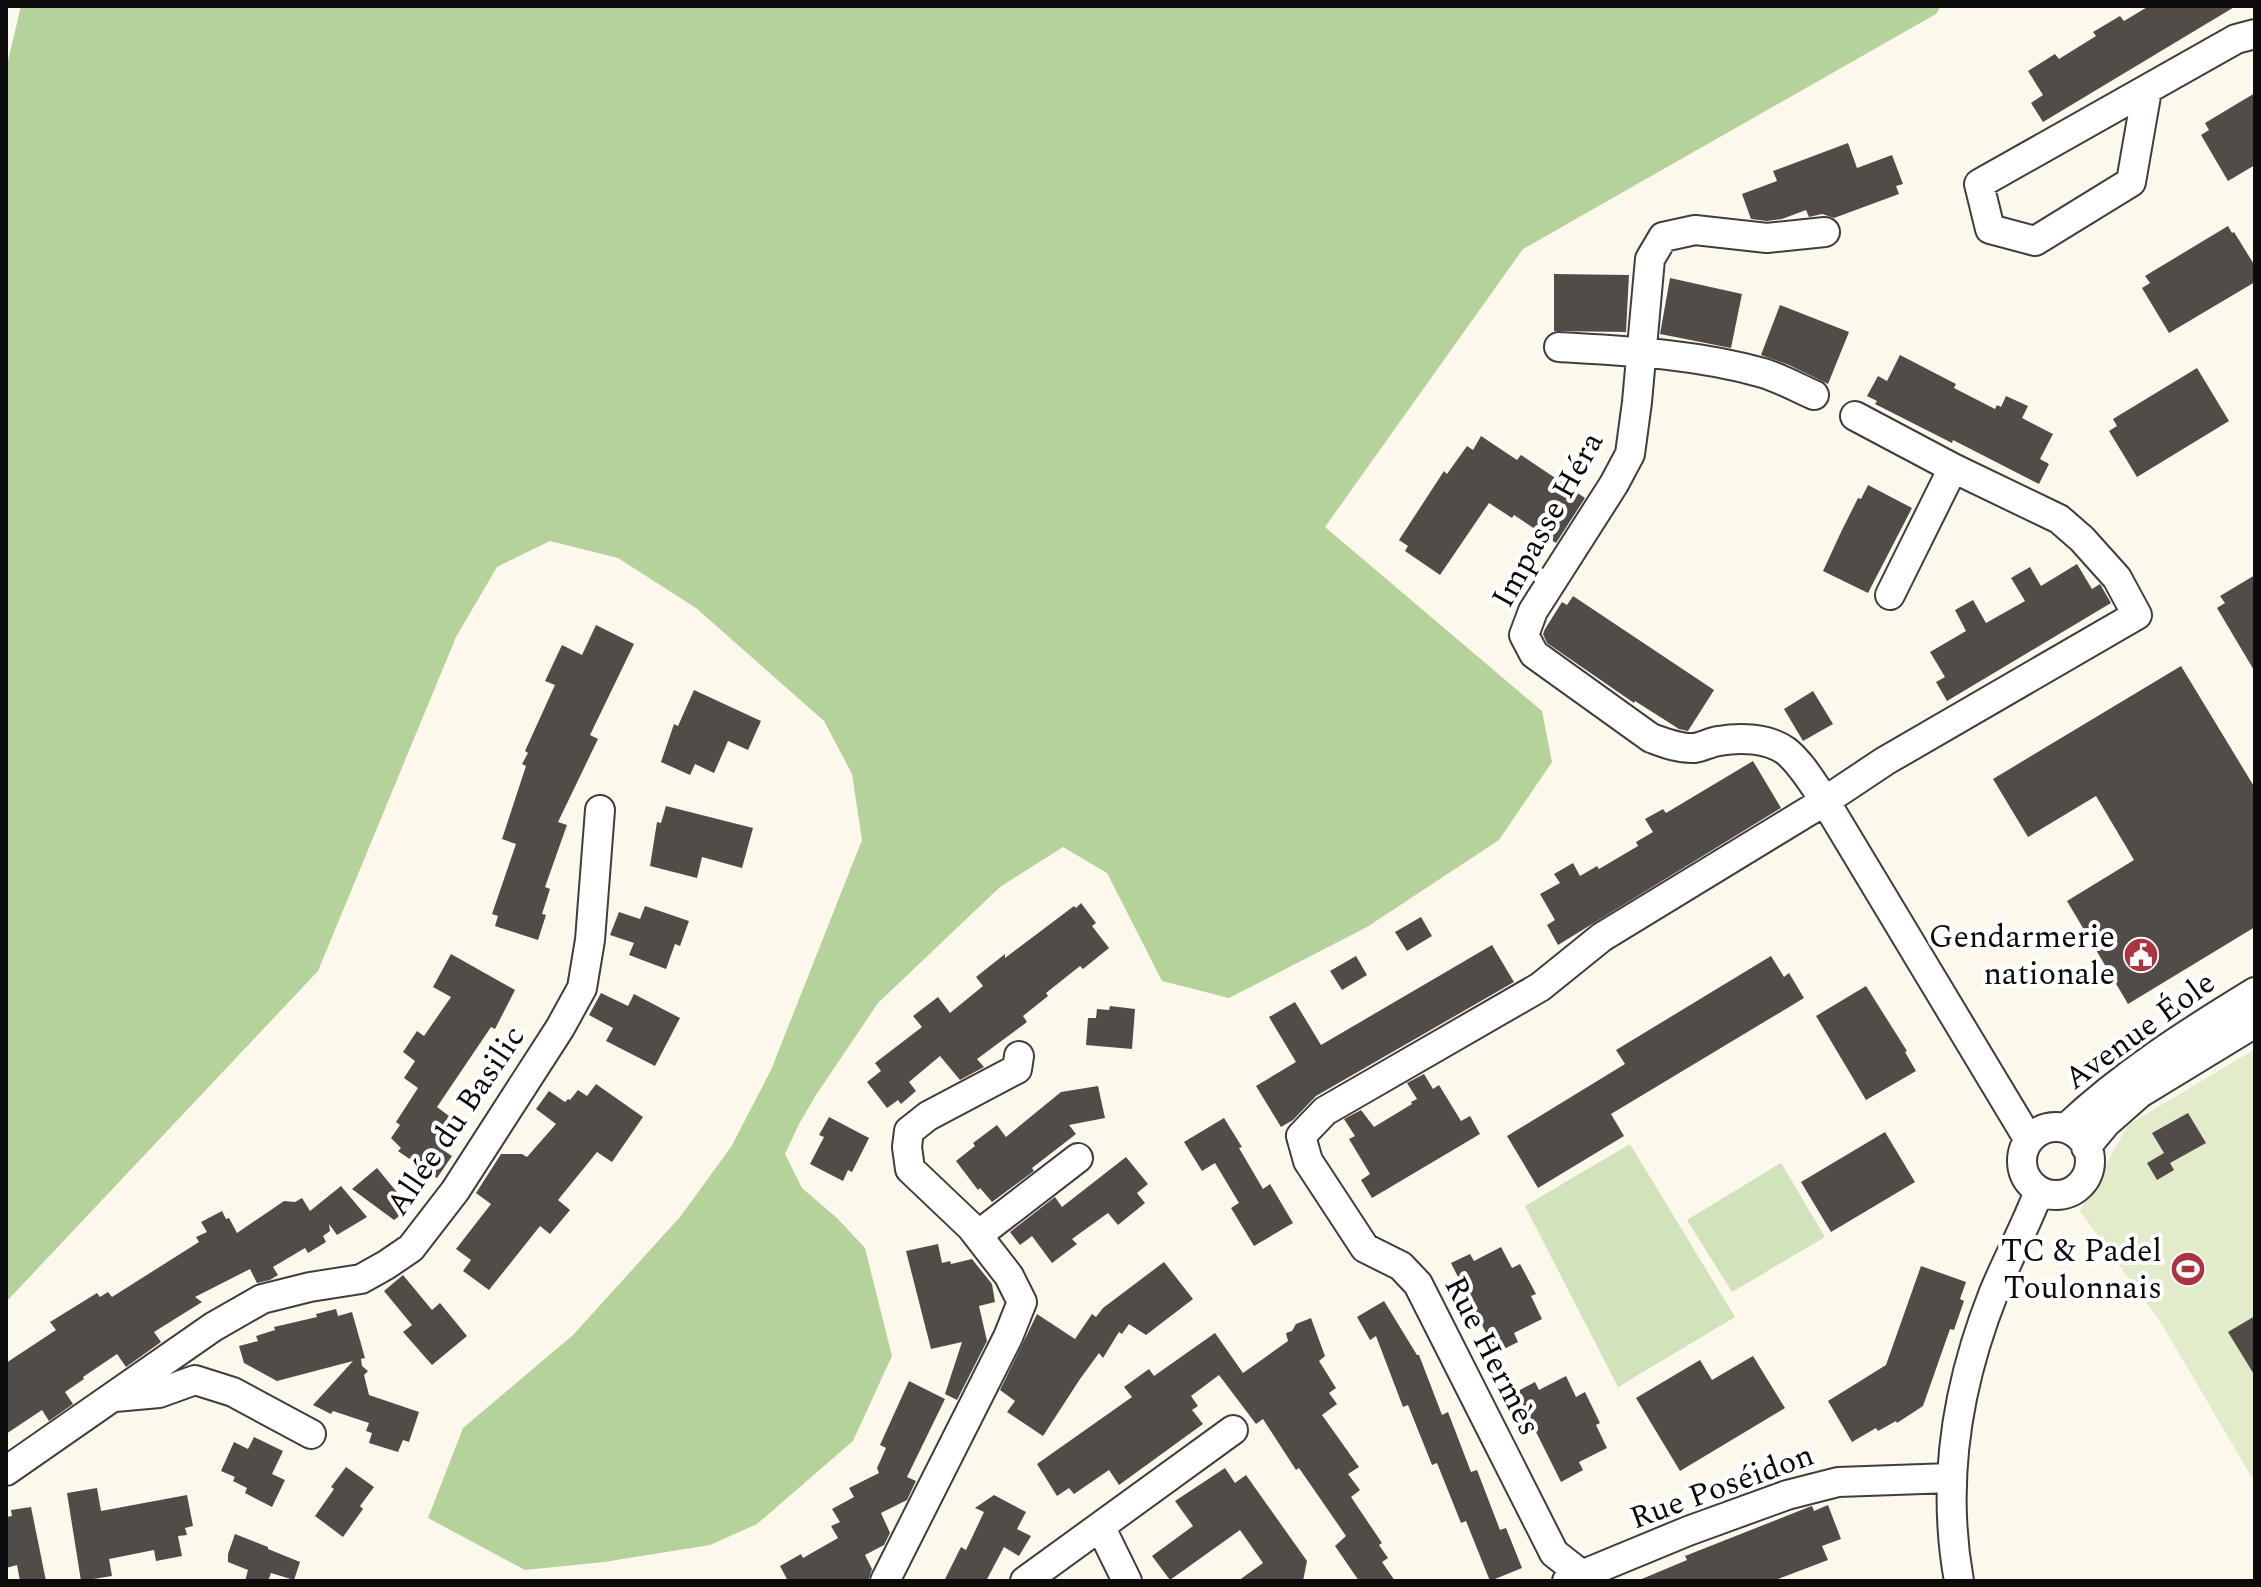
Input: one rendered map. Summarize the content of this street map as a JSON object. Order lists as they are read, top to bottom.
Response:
{
  "streets": {
    "street": [
      "Impasse Héra",
      "Avenue Éole",
      "Allée du Basilic",
      "Rue Hermès",
      "Rue Poséidon"
    ]
  },
  "crossings": [
    ["Impasse Héra", "Avenue Éole"],
    ["Impasse Héra", "Rue Hermès"],
    ["Rue Hermès", "Rue Poséidon"]
  ],
  "places": {
    "public building": ["Gendarmerie nationale"],
    "sports": ["TC & Padel Toulonnais"]
  }
}
